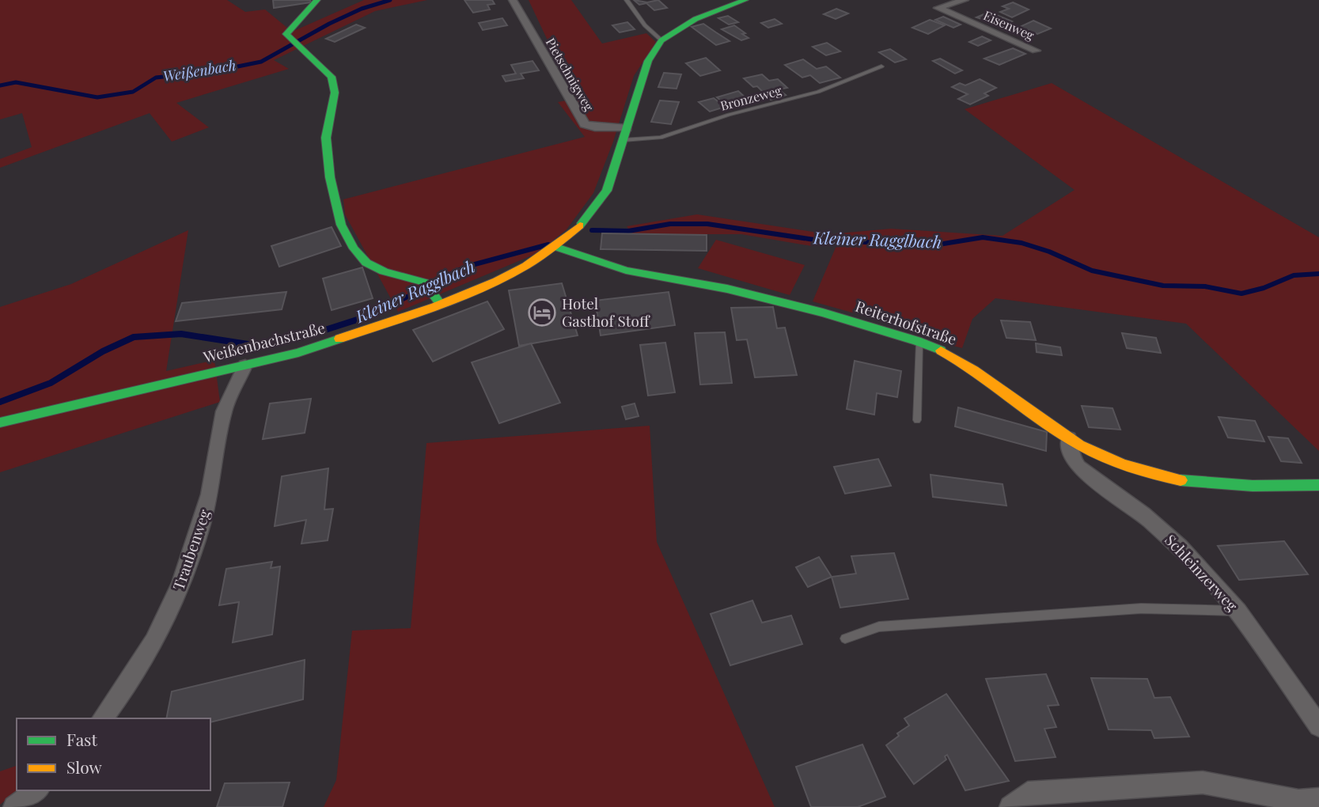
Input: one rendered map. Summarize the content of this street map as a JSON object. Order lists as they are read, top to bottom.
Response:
{
  "streets": {
    "street": [
      "Eisenweg",
      "Pietschnigweg",
      "Reiterhofstraße",
      "Weißenbachstraße",
      "Traubenweg",
      "Schleinzerweg"
    ],
    "lane": ["Bronzeweg"]
  },
  "crossings": [
    ["Pietschnigweg", "Bronzeweg"],
    ["Pietschnigweg", "Weißenbachstraße"],
    ["Bronzeweg", "Weißenbachstraße"],
    ["Reiterhofstraße", "Weißenbachstraße"],
    ["Reiterhofstraße", "Schleinzerweg"],
    ["Weißenbachstraße", "Traubenweg"]
  ],
  "water": ["Weißenbach", "Kleiner Ragglbach"],
  "places": {
    "hotel": ["Hotel Gasthof Stoff"]
  },
  "legend": ["Fast", "Slow"]
}
